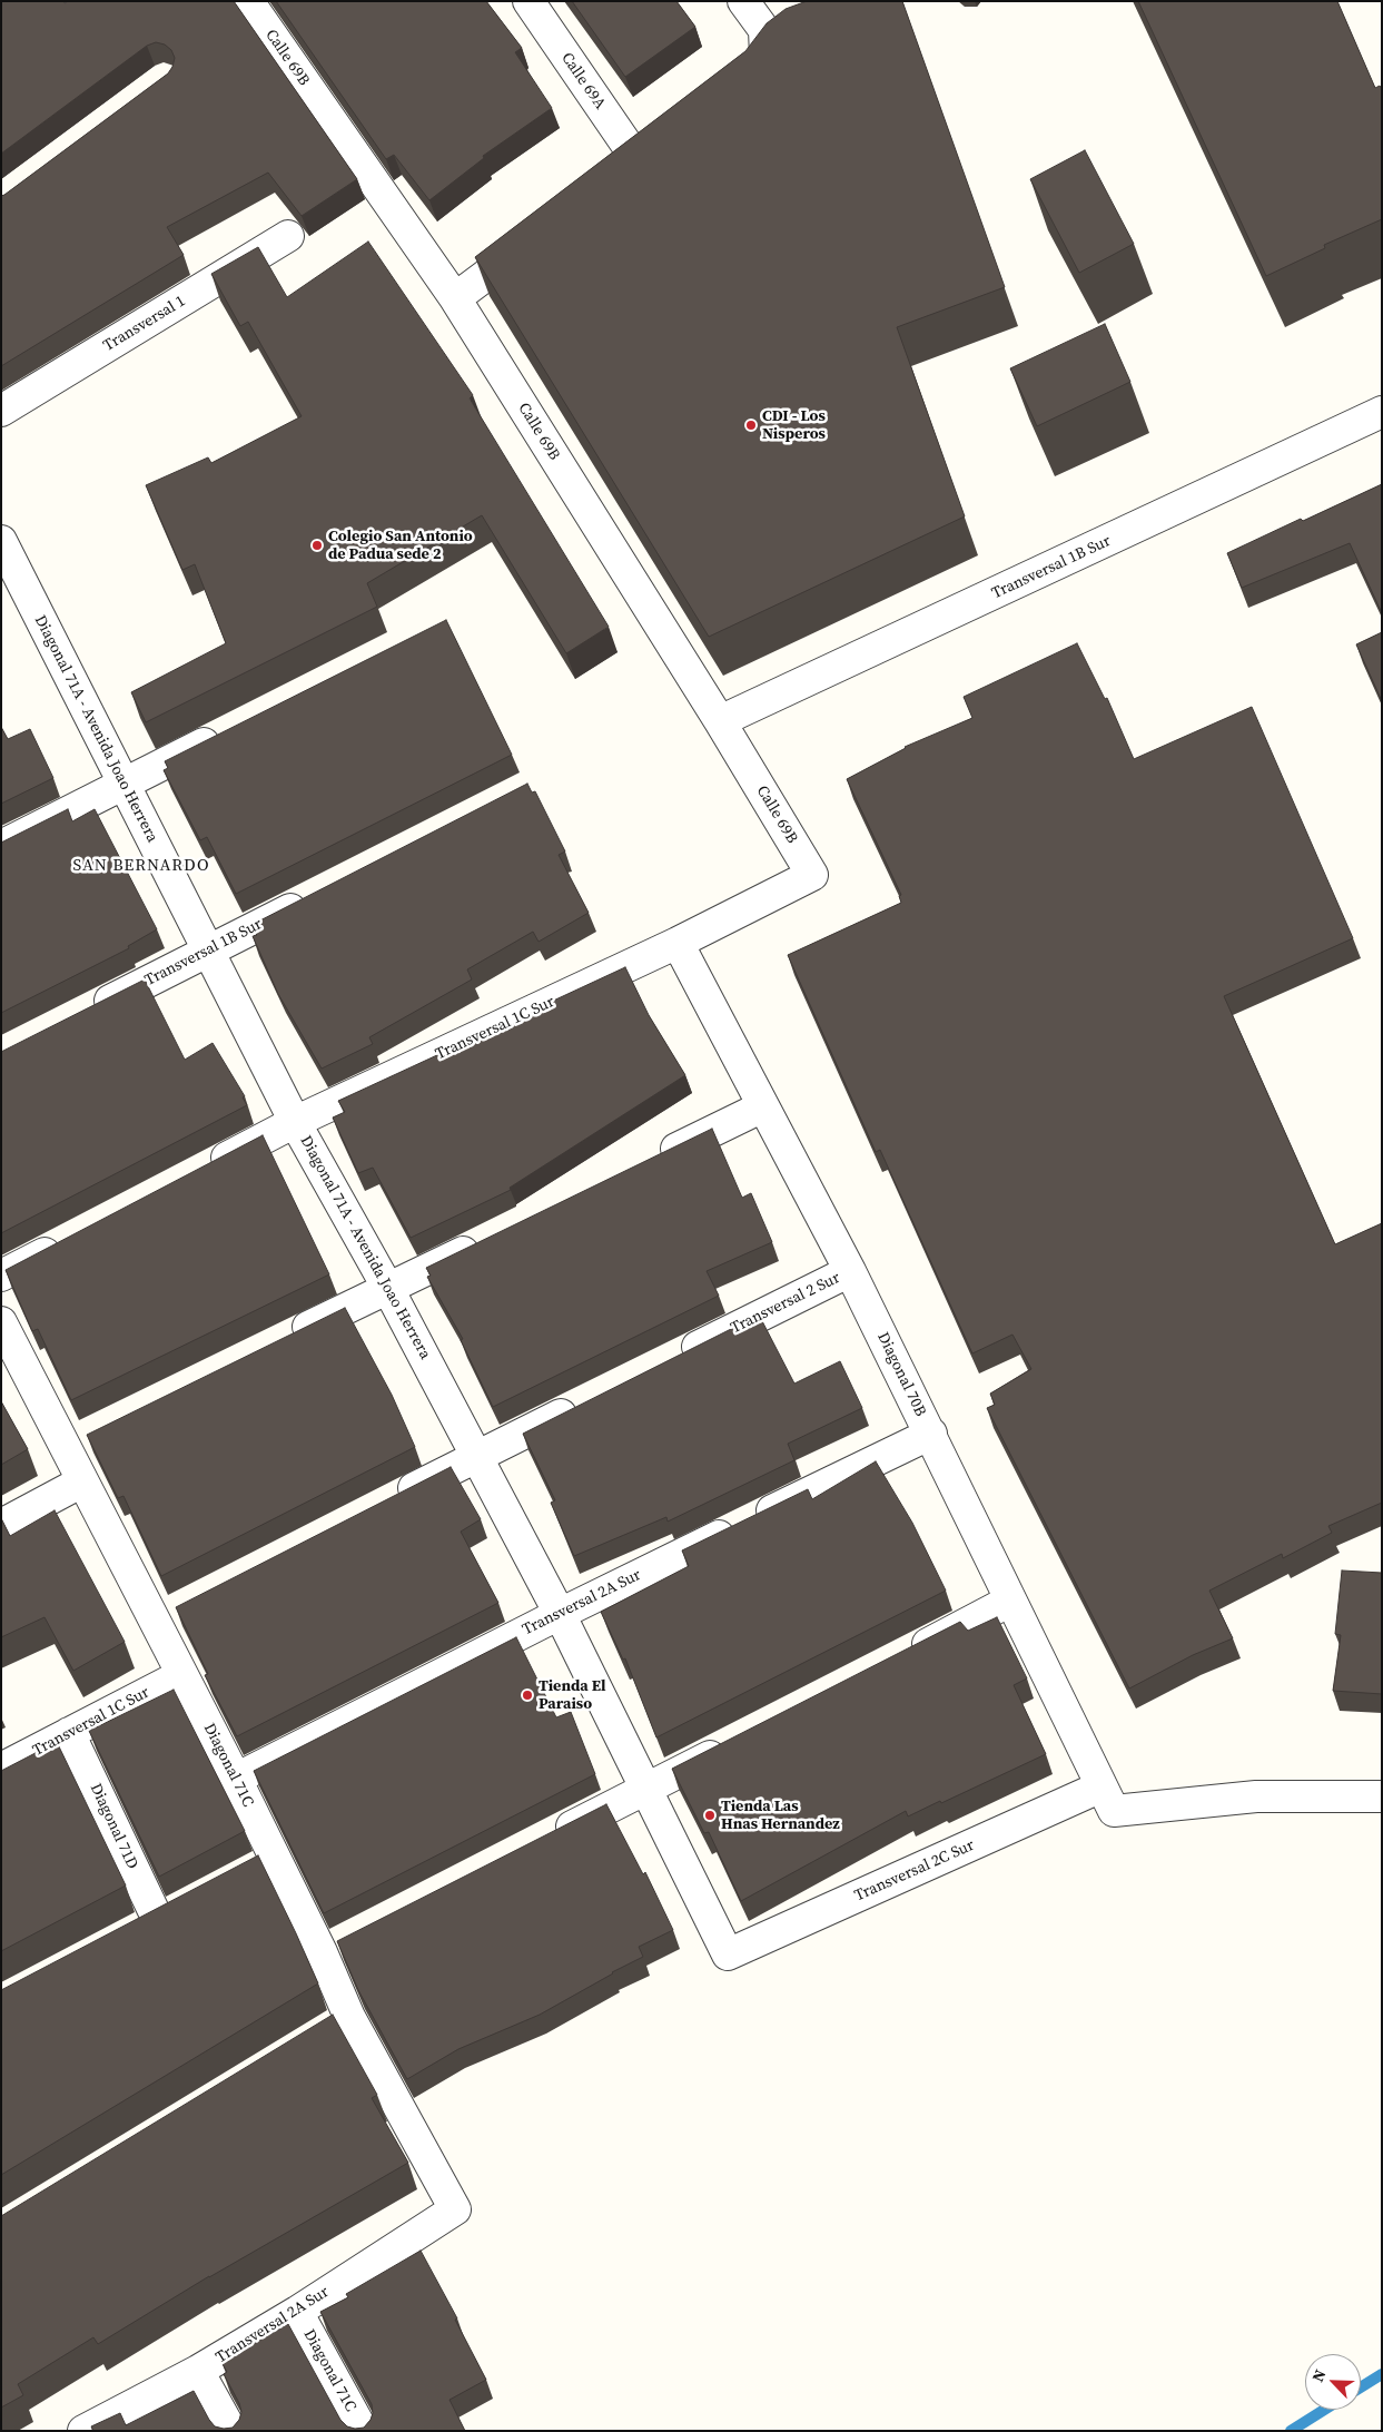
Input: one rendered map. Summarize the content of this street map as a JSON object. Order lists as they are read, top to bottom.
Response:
{
  "streets": {
    "street": [
      "Calle 69B",
      "Calle 69A",
      "Transversal 1",
      "Transversal 1B Sur",
      "Diagonal 71A - Avenida Joao Herrera",
      "Transversal 1C Sur",
      "Transversal 2 Sur",
      "Diagonal 70B",
      "Transversal 2A Sur",
      "Diagonal 71C",
      "Diagonal 71D",
      "Transversal 2C Sur"
    ]
  },
  "crossings": [
    ["Calle 69B", "Transversal 1B Sur"],
    ["Calle 69B", "Transversal 1C Sur"],
    ["Transversal 1B Sur", "Diagonal 71A - Avenida Joao Herrera"],
    ["Diagonal 71A - Avenida Joao Herrera", "Transversal 1C Sur"],
    ["Diagonal 71A - Avenida Joao Herrera", "Transversal 2A Sur"],
    ["Diagonal 71A - Avenida Joao Herrera", "Transversal 2C Sur"],
    ["Transversal 1C Sur", "Diagonal 70B"],
    ["Transversal 1C Sur", "Diagonal 71C"],
    ["Transversal 1C Sur", "Diagonal 71D"],
    ["Transversal 2 Sur", "Diagonal 70B"],
    ["Diagonal 70B", "Transversal 2A Sur"],
    ["Diagonal 70B", "Transversal 2C Sur"],
    ["Transversal 2A Sur", "Diagonal 71C"]
  ],
  "districts": ["SAN BERNARDO"],
  "places": [
    "CDI - Los Nisperos",
    "Colegio San Antonio de Padua sede 2",
    "Tienda El Paraiso",
    "Tienda Las Hnas Hernandez"
  ],
  "north": "top left"
}
